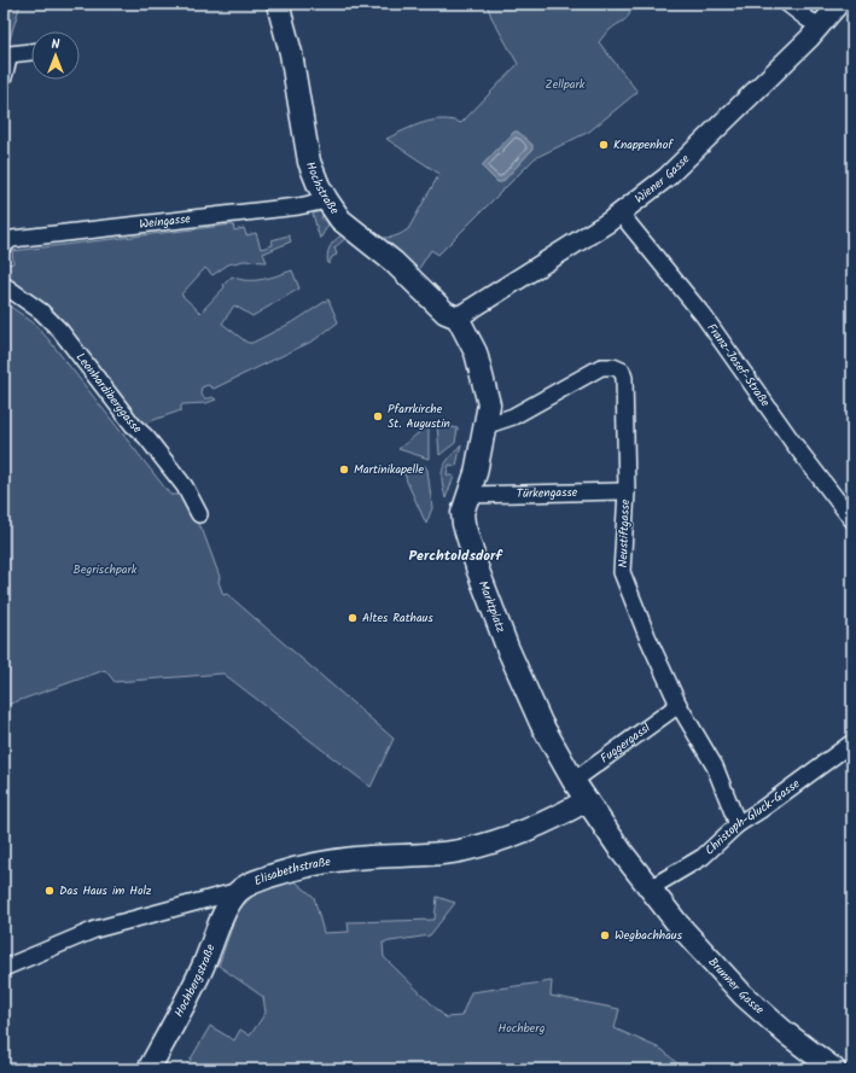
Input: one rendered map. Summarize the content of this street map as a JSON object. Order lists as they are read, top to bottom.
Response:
{
  "streets": {
    "main road": [
      "Hochstraße",
      "Marktplatz",
      "Elisabethstraße",
      "Hochbergstraße",
      "Brunner Gasse"
    ],
    "street": [
      "Wiener Gasse",
      "Weingasse",
      "Franz-Josef-Straße",
      "Leonhardiberggasse",
      "Türkengasse",
      "Neustiftgasse",
      "Fuggergassl",
      "Christoph-Gluck-Gasse"
    ]
  },
  "crossings": [
    ["Wiener Gasse", "Hochstraße"],
    ["Wiener Gasse", "Franz-Josef-Straße"],
    ["Wiener Gasse", "Marktplatz"],
    ["Hochstraße", "Weingasse"],
    ["Hochstraße", "Marktplatz"],
    ["Türkengasse", "Neustiftgasse"],
    ["Türkengasse", "Marktplatz"],
    ["Neustiftgasse", "Marktplatz"],
    ["Neustiftgasse", "Fuggergassl"],
    ["Neustiftgasse", "Christoph-Gluck-Gasse"],
    ["Marktplatz", "Fuggergassl"],
    ["Marktplatz", "Elisabethstraße"],
    ["Marktplatz", "Brunner Gasse"],
    ["Christoph-Gluck-Gasse", "Brunner Gasse"],
    ["Elisabethstraße", "Hochbergstraße"],
    ["Elisabethstraße", "Brunner Gasse"]
  ],
  "districts": ["Perchtoldsdorf"],
  "parks": ["Zellpark", "Begrischpark", "Hochberg"],
  "places": [
    "Knappenhof",
    "Pfarrkirche St. Augustin",
    "Martinikapelle",
    "Altes Rathaus",
    "Das Haus im Holz",
    "Wegbachhaus"
  ],
  "north": "top"
}
